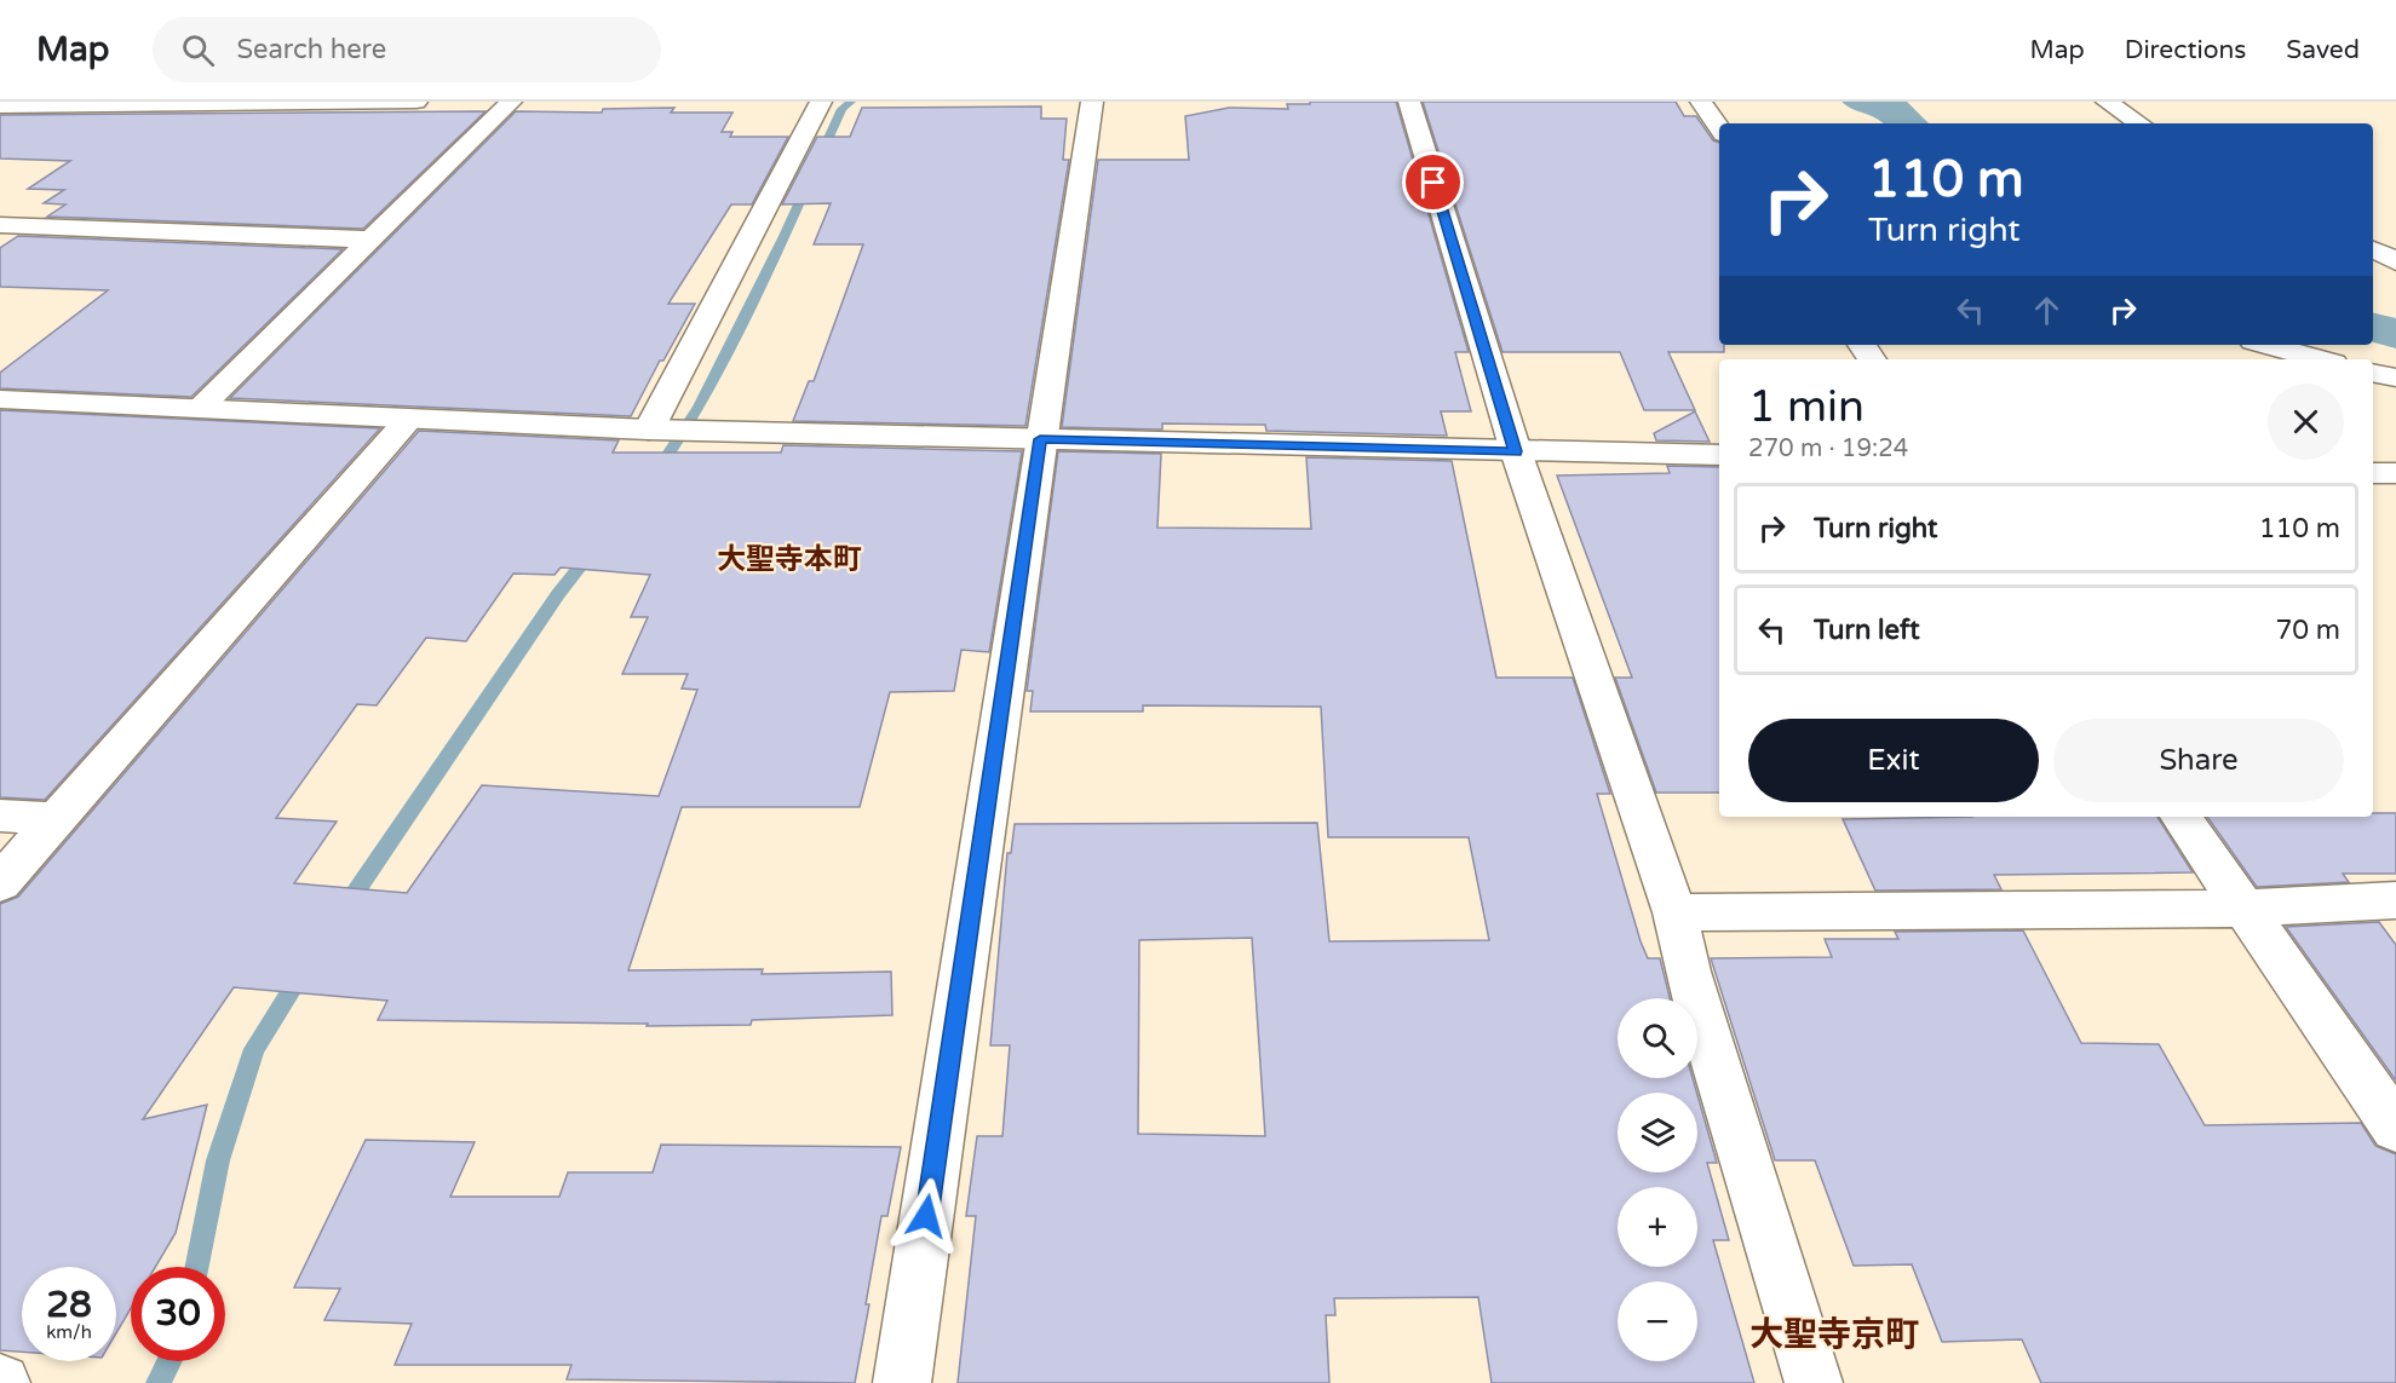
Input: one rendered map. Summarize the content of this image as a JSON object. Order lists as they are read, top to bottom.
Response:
{
  "districts": ["大聖寺本町", "大聖寺京町"],
  "page": {
    "header": "Map",
    "search": "Search here",
    "nav": ["Map", "Directions", "Saved"],
    "turn": ["110 m", "Turn right"],
    "heading": ["1 min", "270 m · 19:24"],
    "list": [
      {
        "name": "Turn right",
        "value": "110 m"
      },
      {
        "name": "Turn left",
        "value": "70 m"
      }
    ],
    "buttons": ["Exit", "Share"],
    "map_buttons": ["+", "−"],
    "speed": "28 km/h",
    "limit": "30"
  }
}
